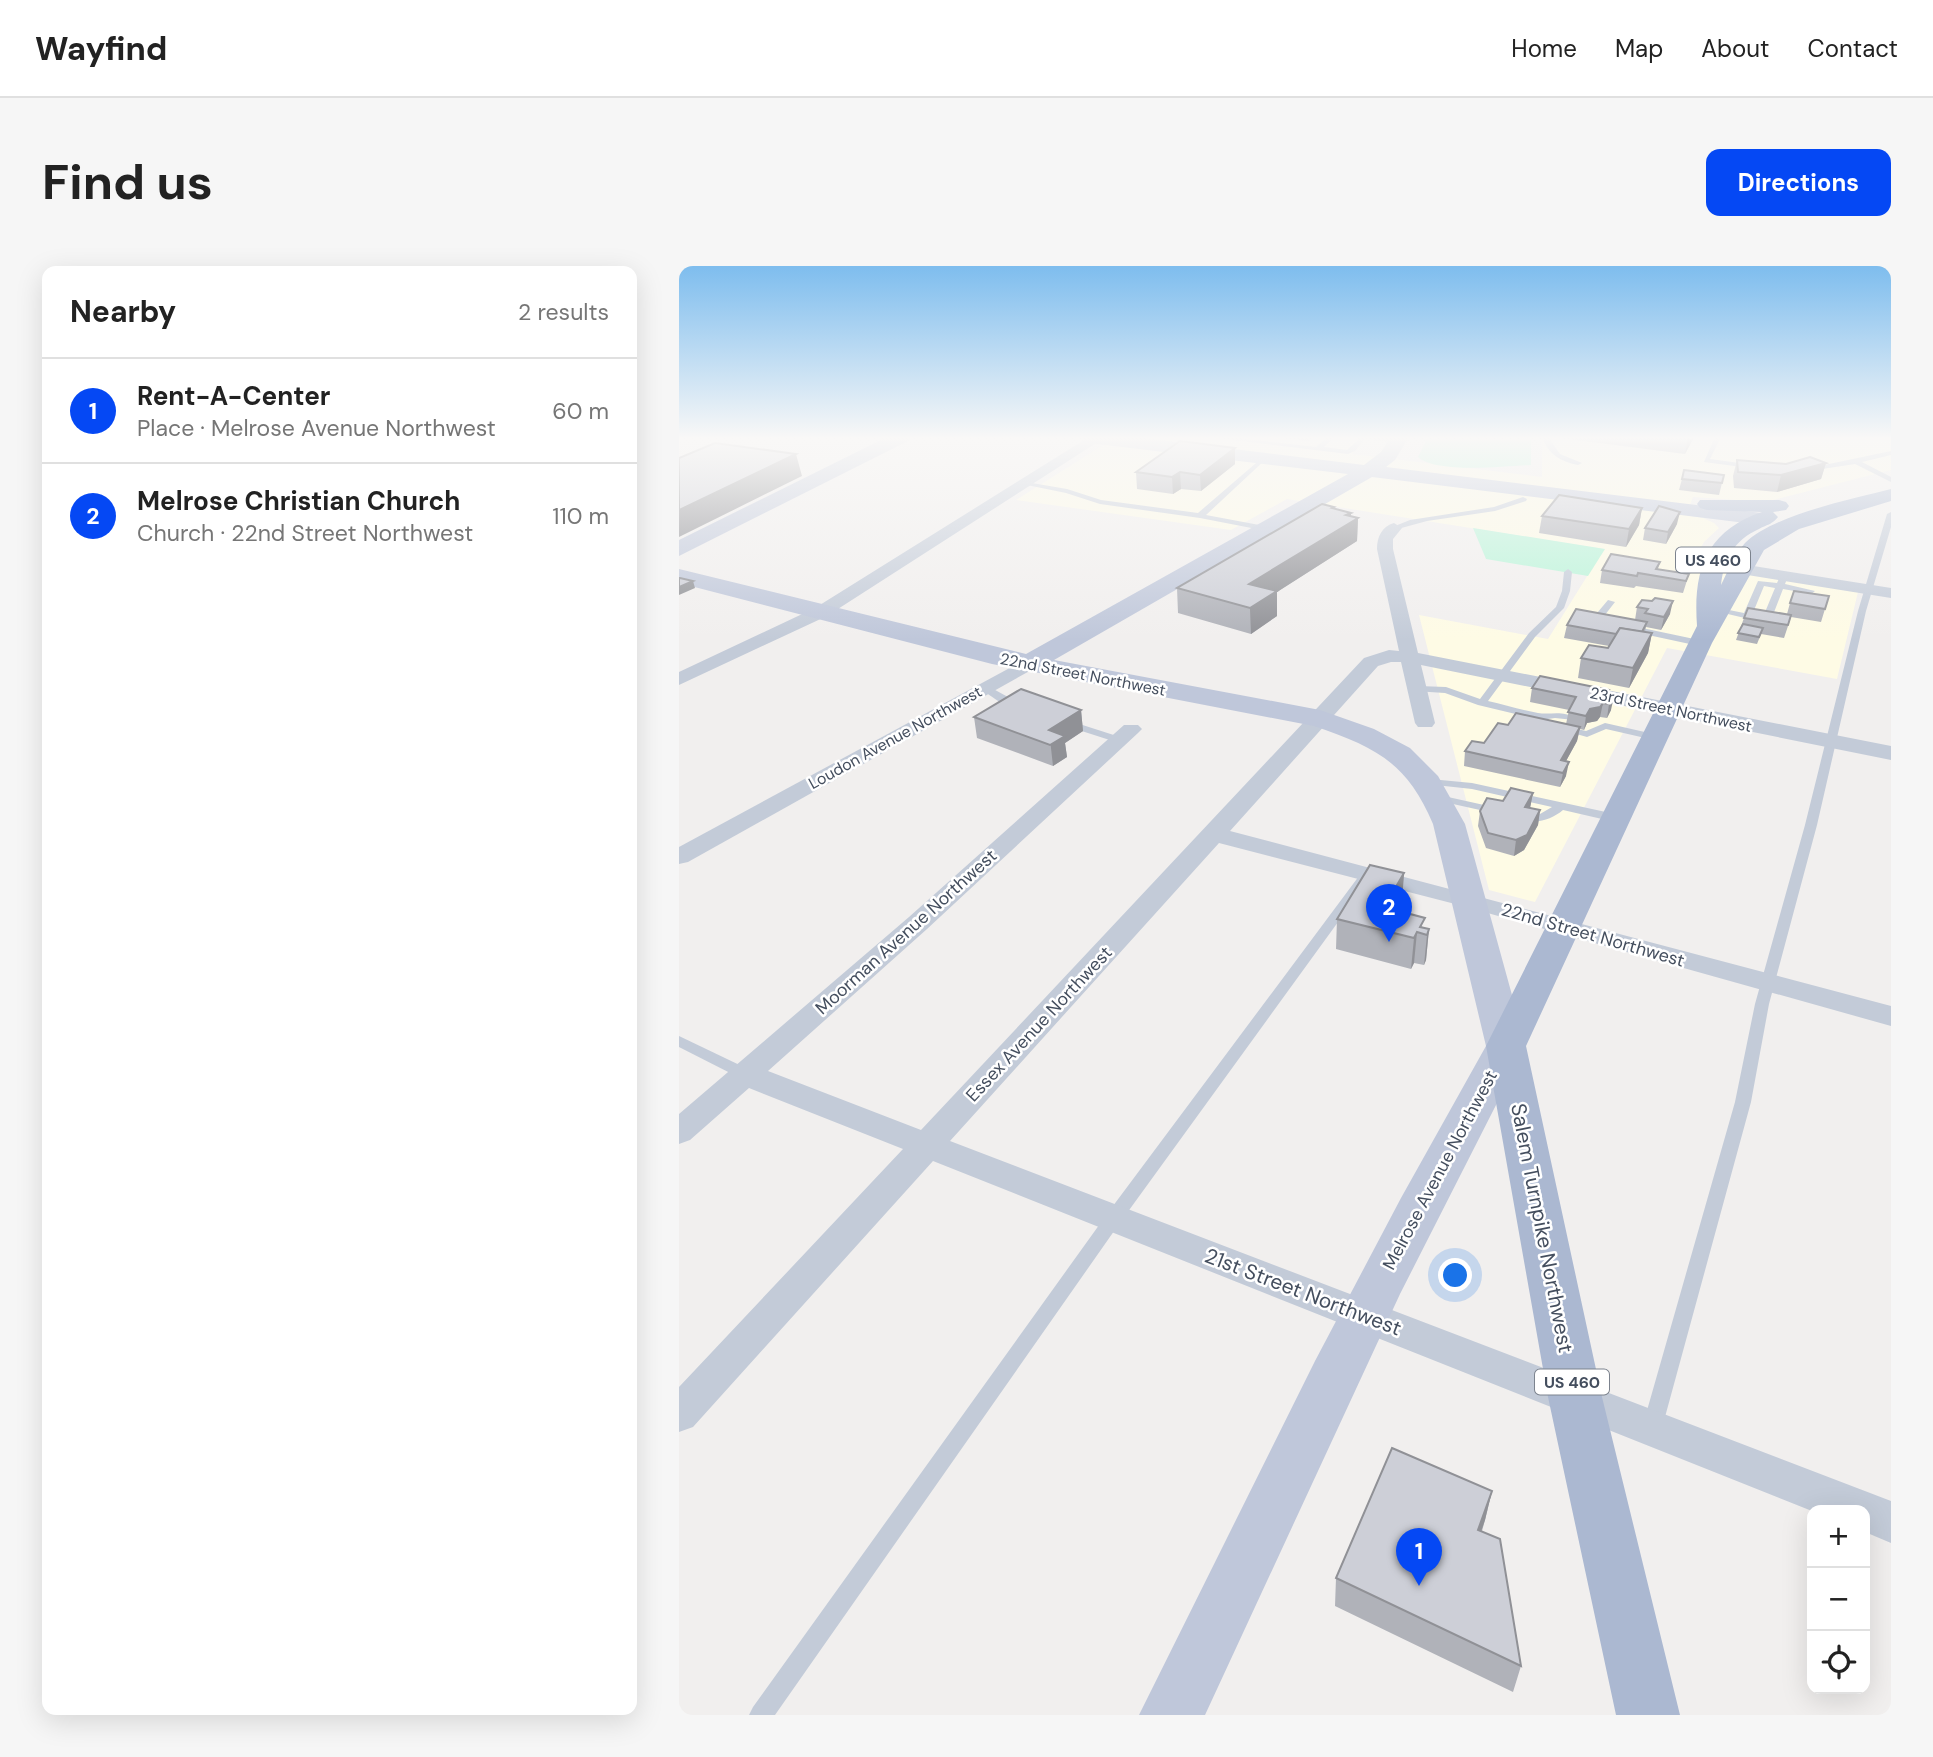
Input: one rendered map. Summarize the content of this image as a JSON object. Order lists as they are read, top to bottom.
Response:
{
  "streets": {
    "main road": ["US 460", "Melrose Avenue Northwest", "Salem Turnpike Northwest"],
    "street": [
      "22nd Street Northwest",
      "23rd Street Northwest",
      "Loudon Avenue Northwest",
      "Moorman Avenue Northwest",
      "Essex Avenue Northwest",
      "21st Street Northwest"
    ]
  },
  "crossings": [
    ["22nd Street Northwest", "Loudon Avenue Northwest"],
    ["22nd Street Northwest", "Essex Avenue Northwest"],
    ["22nd Street Northwest", "Melrose Avenue Northwest"],
    ["22nd Street Northwest", "Salem Turnpike Northwest"],
    ["23rd Street Northwest", "Essex Avenue Northwest"],
    ["23rd Street Northwest", "Melrose Avenue Northwest"],
    ["Moorman Avenue Northwest", "21st Street Northwest"],
    ["Essex Avenue Northwest", "21st Street Northwest"],
    ["Melrose Avenue Northwest", "Salem Turnpike Northwest"],
    ["Melrose Avenue Northwest", "21st Street Northwest"],
    ["Salem Turnpike Northwest", "21st Street Northwest"]
  ],
  "page": {
    "header": "Wayfind",
    "nav": [
      "Home",
      "Map",
      "About",
      "Contact"
    ],
    "buttons": "Directions",
    "title": "Find us",
    "heading": ["Nearby", "2 results"],
    "list": [
      {
        "mark": "1",
        "name": "Rent-A-Center",
        "note": "Place · Melrose Avenue Northwest",
        "value": "60 m"
      },
      {
        "mark": "2",
        "name": "Melrose Christian Church",
        "note": "Church · 22nd Street Northwest",
        "value": "110 m"
      }
    ],
    "pins": ["2", "1"],
    "map_buttons": ["+", "−"]
  }
}
